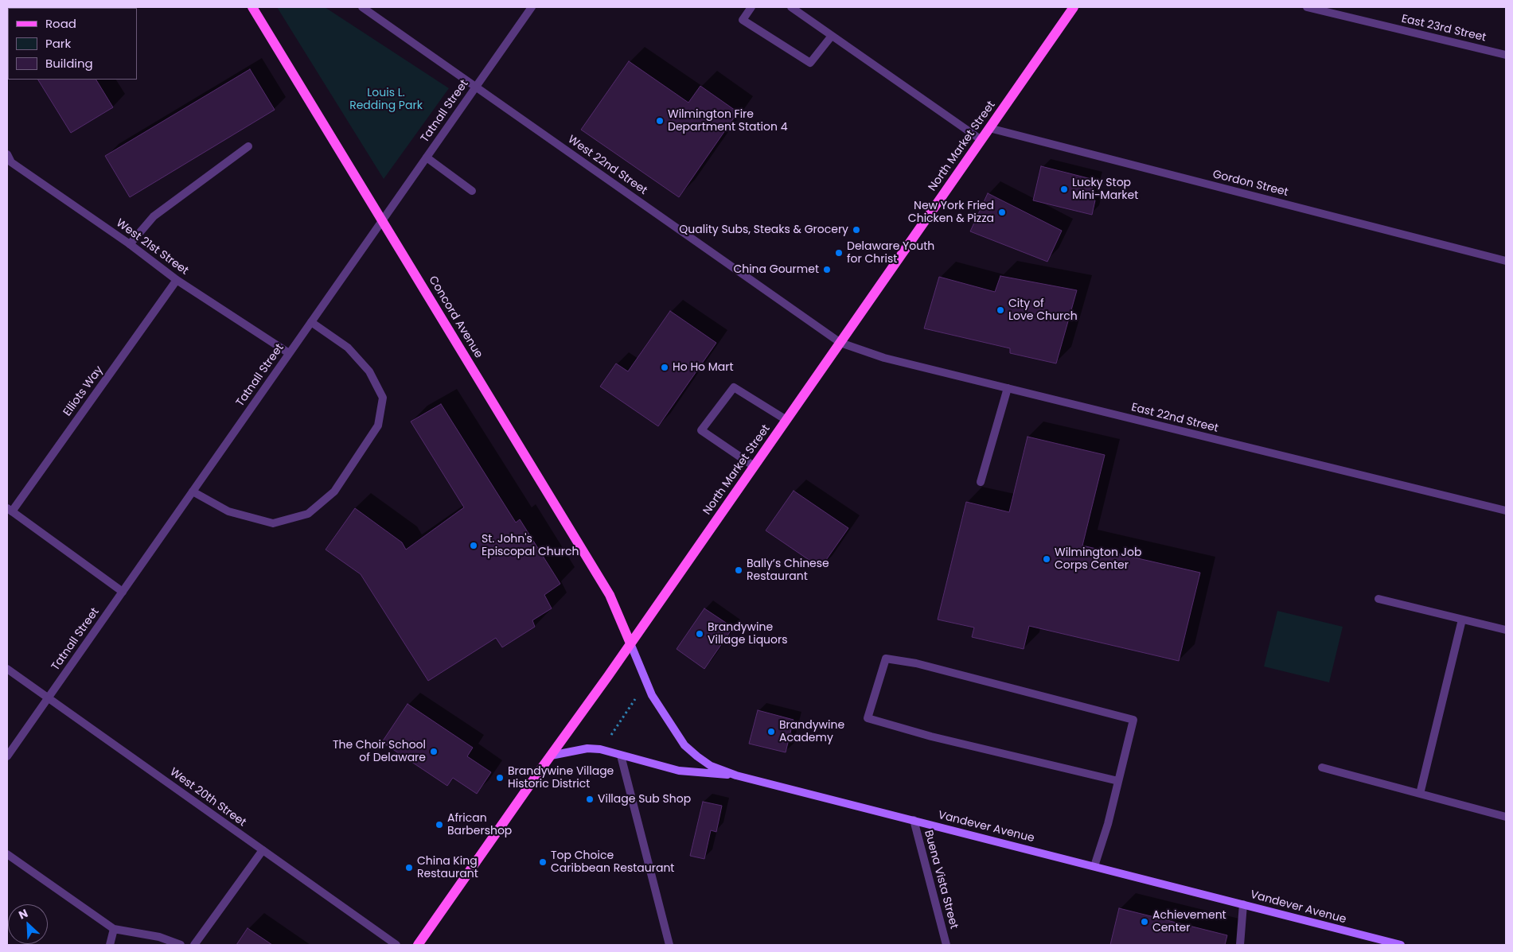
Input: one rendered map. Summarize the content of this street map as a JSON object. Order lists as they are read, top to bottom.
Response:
{
  "streets": {
    "main road": ["North Market Street", "Concord Avenue"],
    "street": [
      "East 23rd Street",
      "Tatnall Street",
      "West 22nd Street",
      "Gordon Street",
      "West 21st Street",
      "Elliots Way",
      "East 22nd Street",
      "West 20th Street",
      "Vandever Avenue",
      "Buena Vista Street"
    ]
  },
  "crossings": [
    ["Tatnall Street", "West 22nd Street"],
    ["Tatnall Street", "West 21st Street"],
    ["Tatnall Street", "Concord Avenue"],
    ["Tatnall Street", "West 20th Street"],
    ["North Market Street", "West 22nd Street"],
    ["North Market Street", "Gordon Street"],
    ["North Market Street", "Concord Avenue"],
    ["North Market Street", "East 22nd Street"],
    ["North Market Street", "Vandever Avenue"],
    ["West 22nd Street", "East 22nd Street"],
    ["West 21st Street", "Elliots Way"],
    ["Concord Avenue", "Vandever Avenue"],
    ["Vandever Avenue", "Buena Vista Street"]
  ],
  "parks": ["Louis L. Redding Park"],
  "places": [
    "Wilmington Fire Department Station 4",
    "Lucky Stop Mini-Market",
    "New York Fried Chicken & Pizza",
    "Quality Subs, Steaks & Grocery",
    "Delaware Youth for Christ",
    "China Gourmet",
    "City of Love Church",
    "Ho Ho Mart",
    "St. John's Episcopal Church",
    "Wilmington Job Corps Center",
    "Bally’s Chinese Restaurant",
    "Brandywine Village Liquors",
    "Brandywine Academy",
    "The Choir School of Delaware",
    "Brandywine Village Historic District",
    "Village Sub Shop",
    "African Barbershop",
    "Top Choice Caribbean Restaurant",
    "China King Restaurant",
    "Achievement Center"
  ],
  "legend": ["Road", "Park", "Building"],
  "north": "top left"
}
